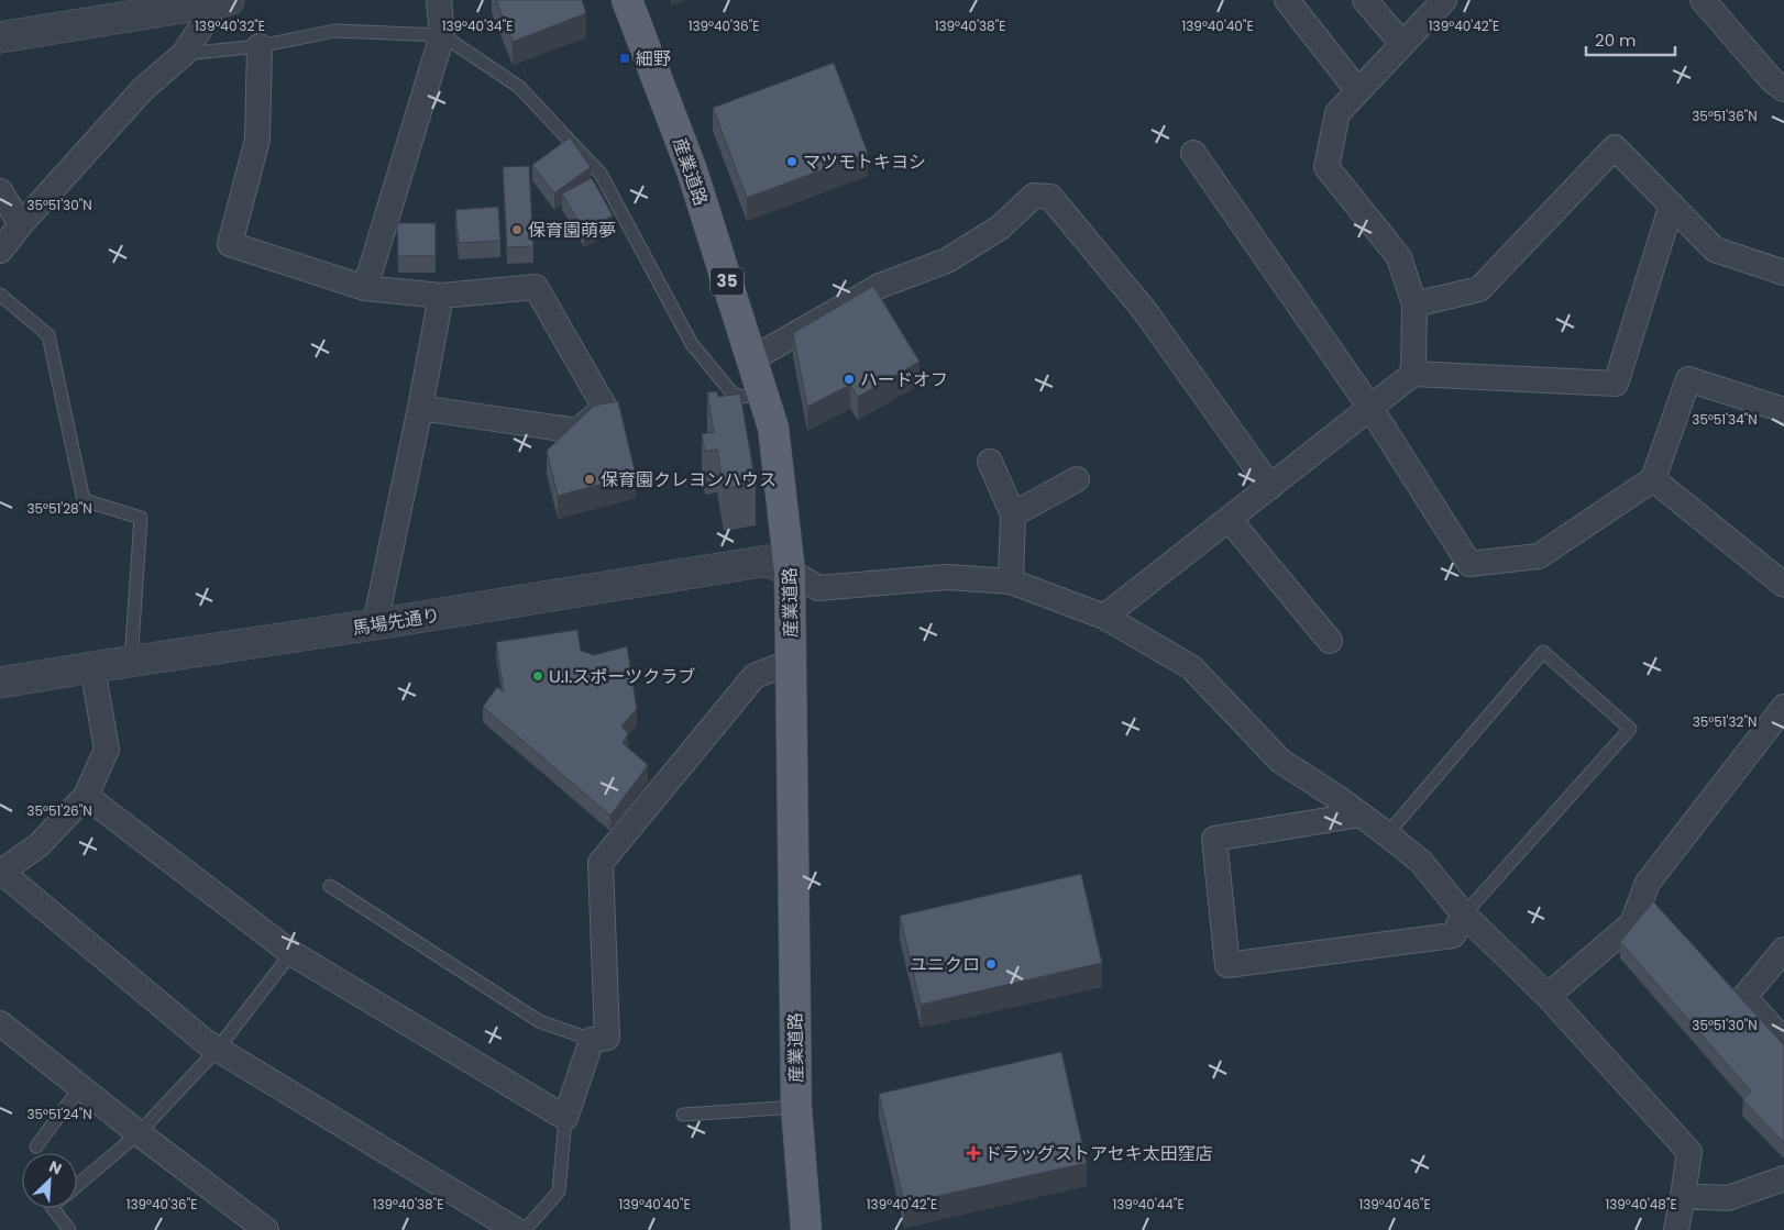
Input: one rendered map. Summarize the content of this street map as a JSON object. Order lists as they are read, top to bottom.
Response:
{
  "streets": {
    "main road": ["産業道路", "35"],
    "street": ["馬場先通り"]
  },
  "crossings": [
    ["産業道路", "馬場先通り"]
  ],
  "places": {
    "transit": ["細野"],
    "other": [
      "マツモトキヨシ",
      "保育園萌夢",
      "ハードオフ",
      "保育園クレヨンハウス",
      "U.I.スポーツクラブ",
      "ユニクロ"
    ],
    "health": ["ドラッグストアセキ太田窪店"]
  },
  "scale_bar": "20 m",
  "north": "top right",
  "coordinates": [
    "139°40'32\"E",
    "139°40'34\"E",
    "139°40'36\"E",
    "139°40'38\"E",
    "139°40'40\"E",
    "139°40'42\"E",
    "35°51'36\"N",
    "35°51'30\"N",
    "35°51'34\"N",
    "35°51'28\"N",
    "35°51'32\"N",
    "35°51'26\"N",
    "35°51'24\"N",
    "139°40'44\"E",
    "139°40'46\"E",
    "139°40'48\"E"
  ]
}
